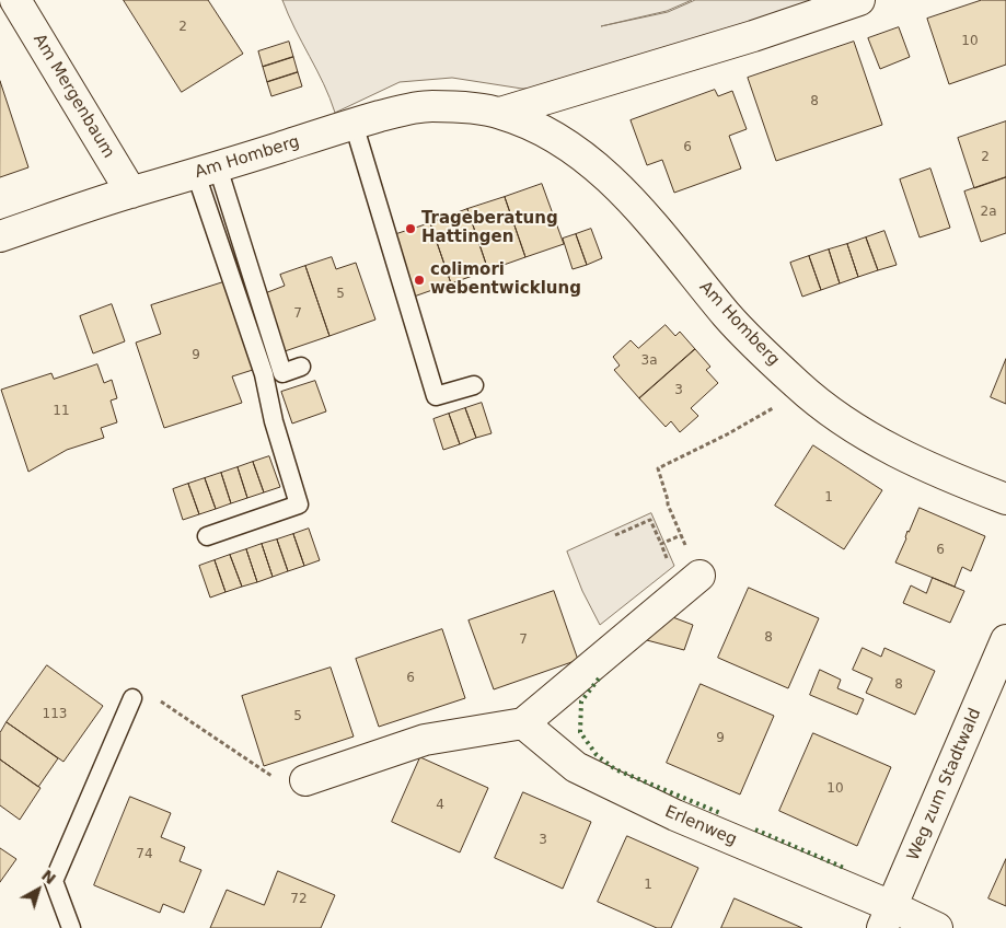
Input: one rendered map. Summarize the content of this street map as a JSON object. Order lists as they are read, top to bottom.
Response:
{
  "streets": {
    "street": [
      "Am Mergenbaum",
      "Am Homberg",
      "Weg zum Stadtwald",
      "Erlenweg"
    ]
  },
  "crossings": [
    ["Am Mergenbaum", "Am Homberg"],
    ["Weg zum Stadtwald", "Erlenweg"]
  ],
  "places": ["Trageberatung Hattingen", "colimori webentwicklung"],
  "house_numbers": [
    "2",
    "10",
    "8",
    "6",
    "2",
    "2a",
    "5",
    "7",
    "9",
    "3a",
    "3",
    "11",
    "1",
    "6",
    "8",
    "7",
    "6",
    "8",
    "113",
    "5",
    "9",
    "10",
    "4",
    "3",
    "74",
    "1",
    "72"
  ],
  "north": "top right"
}
